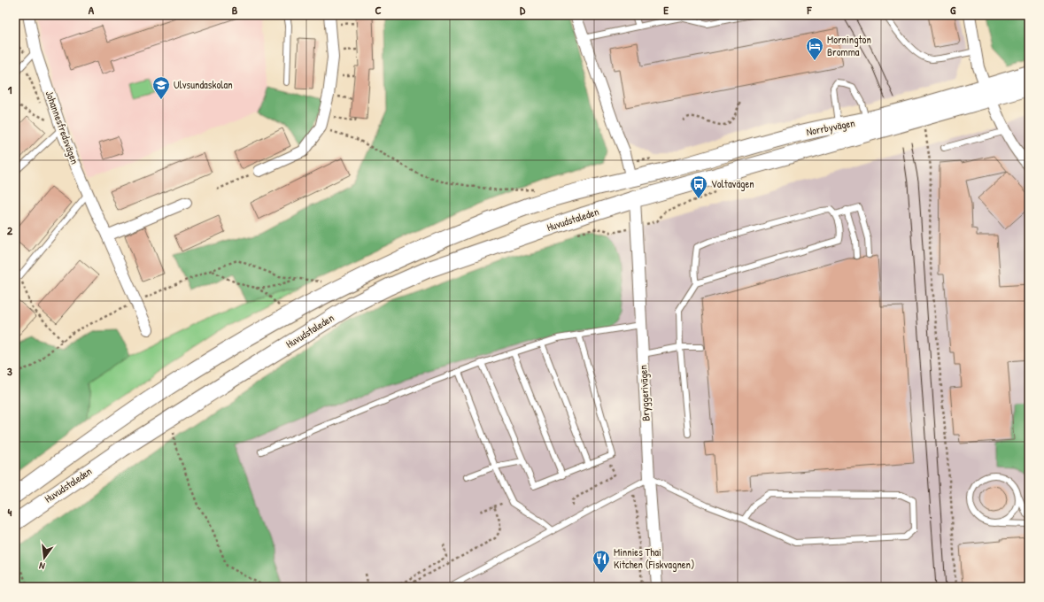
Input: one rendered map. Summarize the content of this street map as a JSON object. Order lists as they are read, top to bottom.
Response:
{
  "streets": {
    "main road": ["Norrbyvägen", "Huvudstaleden"],
    "street": ["Johannesfredsvägen", "Bryggerivägen"]
  },
  "crossings": [
    ["Norrbyvägen", "Huvudstaleden"],
    ["Norrbyvägen", "Bryggerivägen"],
    ["Huvudstaleden", "Bryggerivägen"]
  ],
  "places": {
    "hotel": ["Mornington Bromma"],
    "school or university": ["Ulvsundaskolan"],
    "bus stop": ["Voltavägen"],
    "restaurant": ["Minnies Thai Kitchen (Fiskvagnen)"]
  },
  "north": "bottom",
  "grid": {
    "columns": [
      "A",
      "B",
      "C",
      "D",
      "E",
      "F",
      "G"
    ],
    "rows": [
      "1",
      "2",
      "3",
      "4"
    ]
  }
}
